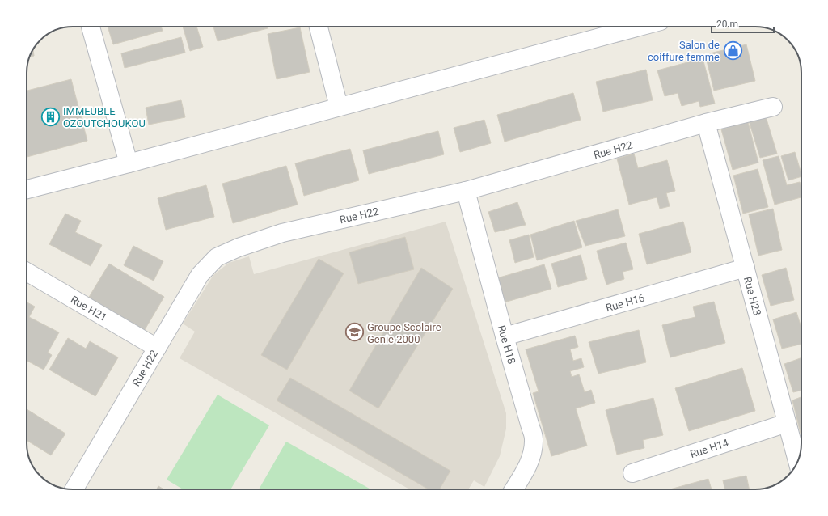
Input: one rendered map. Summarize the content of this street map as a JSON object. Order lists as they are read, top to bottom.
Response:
{
  "streets": {
    "street": [
      "Rue H22",
      "Rue H23",
      "Rue H16",
      "Rue H21",
      "Rue H18",
      "Rue H14"
    ]
  },
  "crossings": [
    ["Rue H22", "Rue H23"],
    ["Rue H22", "Rue H21"],
    ["Rue H22", "Rue H18"],
    ["Rue H23", "Rue H16"],
    ["Rue H23", "Rue H14"],
    ["Rue H16", "Rue H18"]
  ],
  "places": {
    "shop": ["Salon de coiffure femme"],
    "building": ["IMMEUBLE OZOUTCHOUKOU"],
    "school or university": ["Groupe Scolaire Genie 2000"]
  },
  "scale_bar": "20 m"
}
